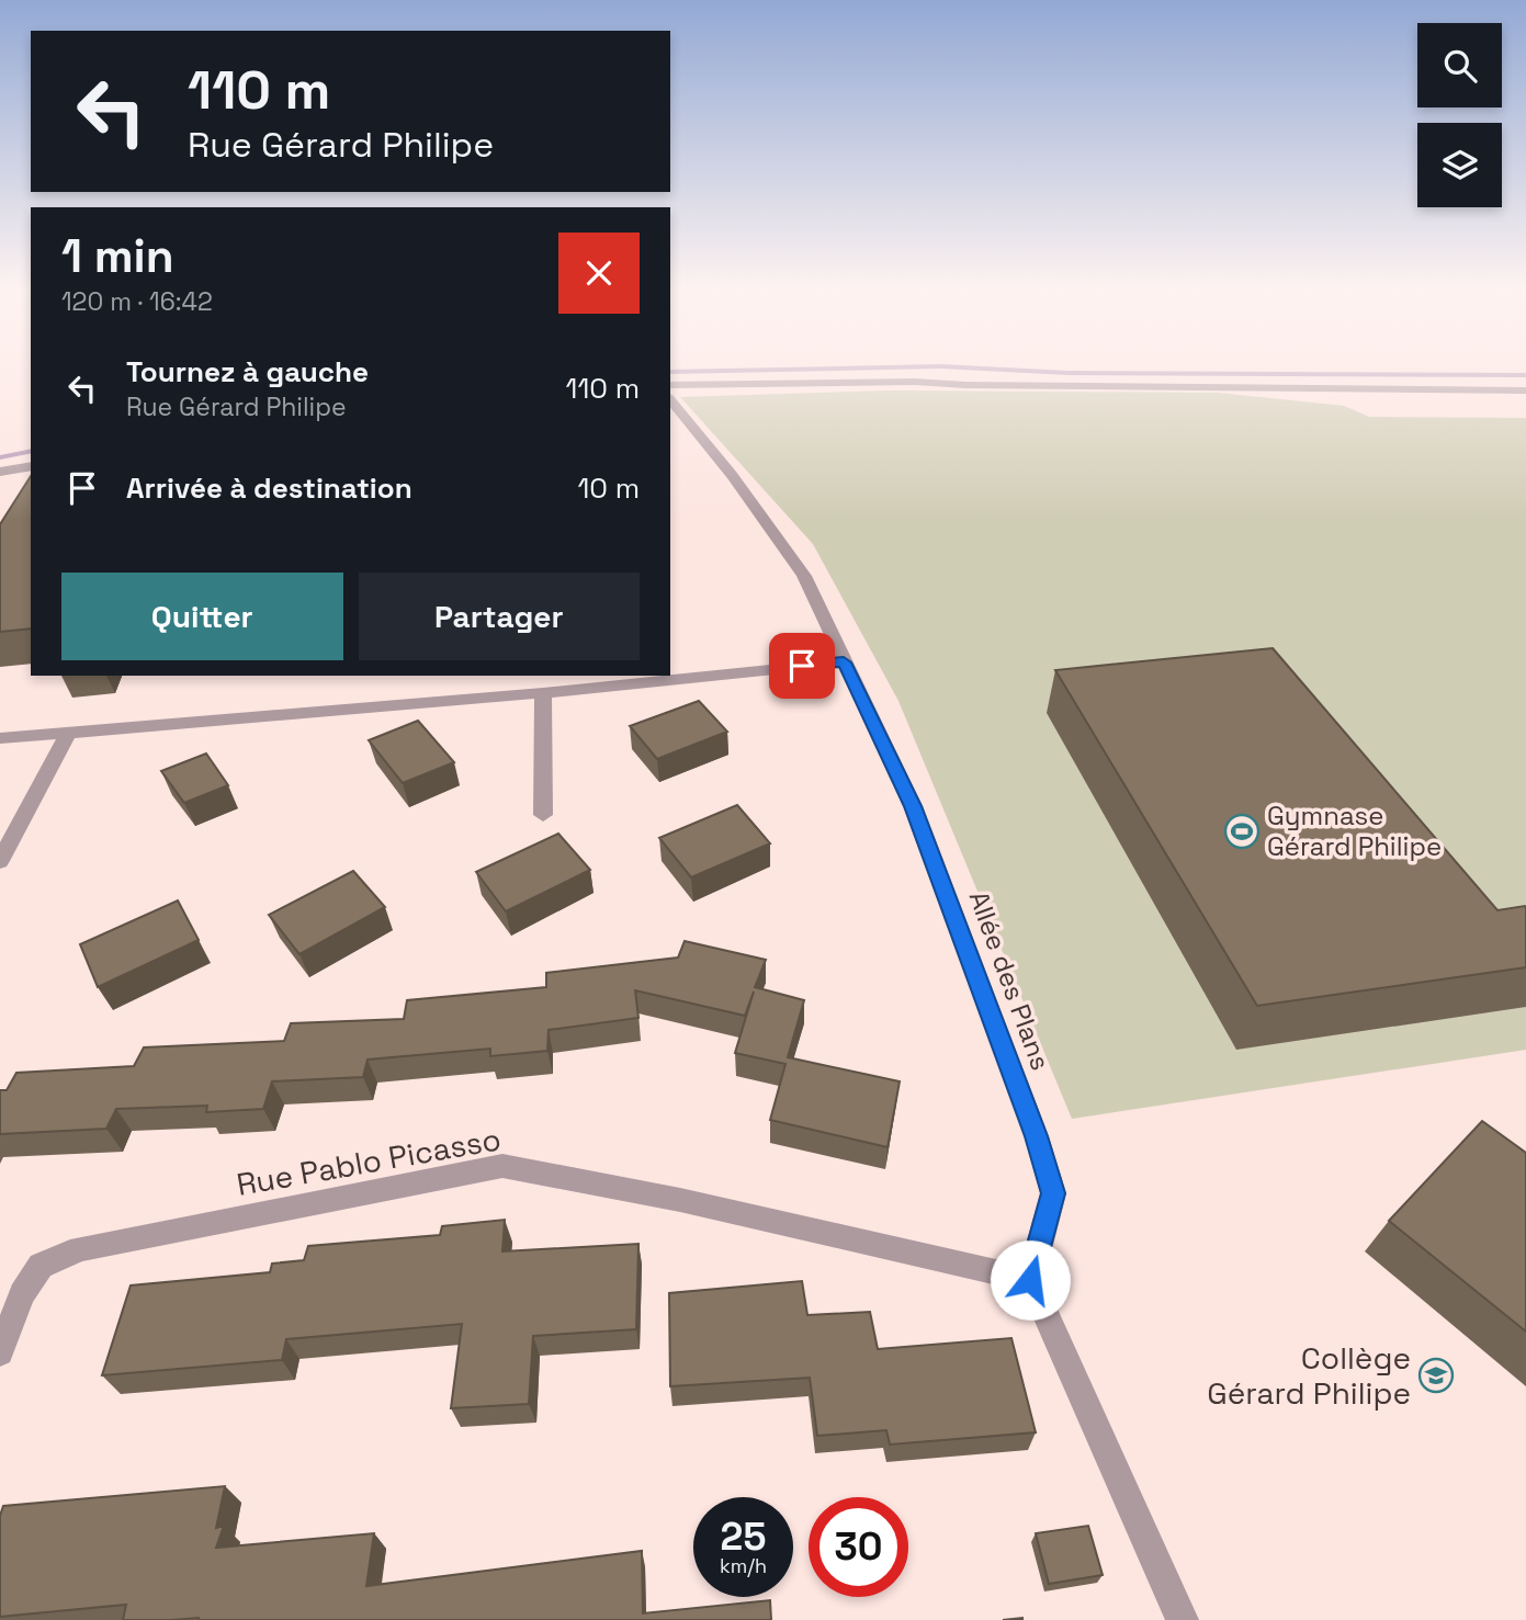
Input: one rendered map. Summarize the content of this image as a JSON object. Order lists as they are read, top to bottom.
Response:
{
  "streets": {
    "street": ["Allée des Plans", "Rue Pablo Picasso"]
  },
  "crossings": [
    ["Allée des Plans", "Rue Pablo Picasso"]
  ],
  "places": {
    "sports": ["Gymnase Gérard Philipe"],
    "school or university": ["Collège Gérard Philipe"]
  },
  "page": {
    "turn": ["110 m", "Rue Gérard Philipe"],
    "heading": ["1 min", "120 m · 16:42"],
    "list": [
      {
        "name": "Tournez à gauche",
        "note": "Rue Gérard Philipe",
        "value": "110 m"
      },
      {
        "name": "Arrivée à destination",
        "value": "10 m"
      }
    ],
    "buttons": ["Quitter", "Partager"],
    "speed": "25 km/h",
    "limit": "30"
  }
}
